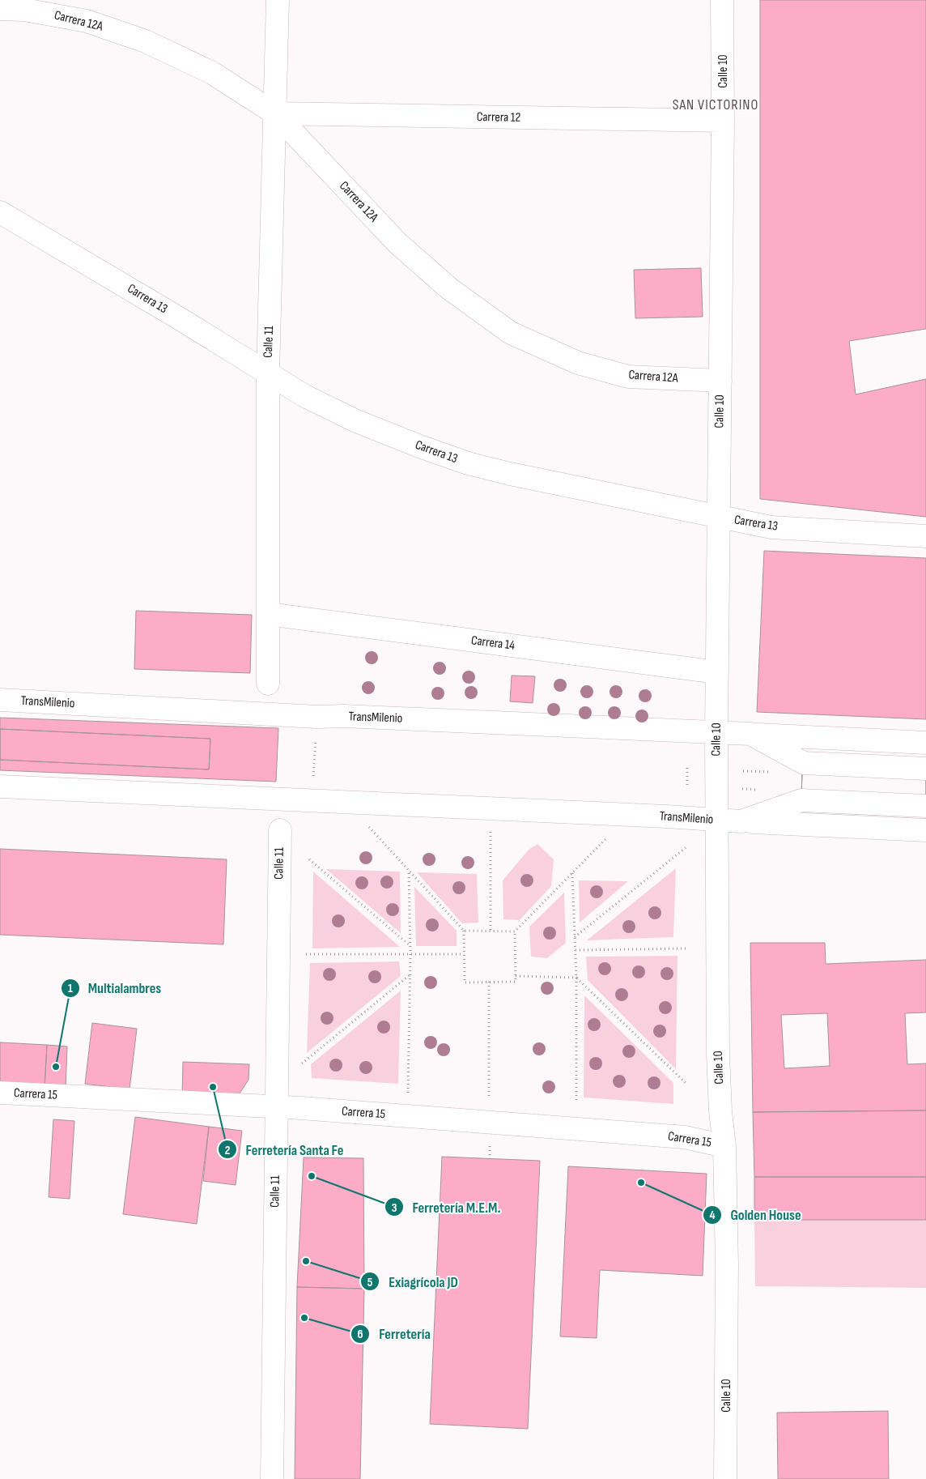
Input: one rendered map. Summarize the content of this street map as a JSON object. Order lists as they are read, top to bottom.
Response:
{
  "streets": {
    "street": [
      "Carrera 12A",
      "Calle 10",
      "Carrera 12",
      "Carrera 13",
      "Calle 11",
      "Carrera 14",
      "TransMilenio",
      "Carrera 15"
    ]
  },
  "crossings": [
    ["Carrera 12A", "Calle 10"],
    ["Carrera 12A", "Carrera 12"],
    ["Carrera 12A", "Calle 11"],
    ["Calle 10", "Carrera 12"],
    ["Calle 10", "Carrera 13"],
    ["Calle 10", "Carrera 14"],
    ["Calle 10", "TransMilenio"],
    ["Calle 10", "Carrera 15"],
    ["Carrera 12", "Calle 11"],
    ["Carrera 13", "Calle 11"],
    ["Calle 11", "Carrera 14"],
    ["Calle 11", "Carrera 15"]
  ],
  "districts": ["SAN VICTORINO"],
  "places": [
    "Multialambres",
    "Ferretería Santa Fe",
    "Ferretería M.E.M.",
    "Golden House",
    "Exiagrícola JD",
    "Ferretería"
  ]
}
